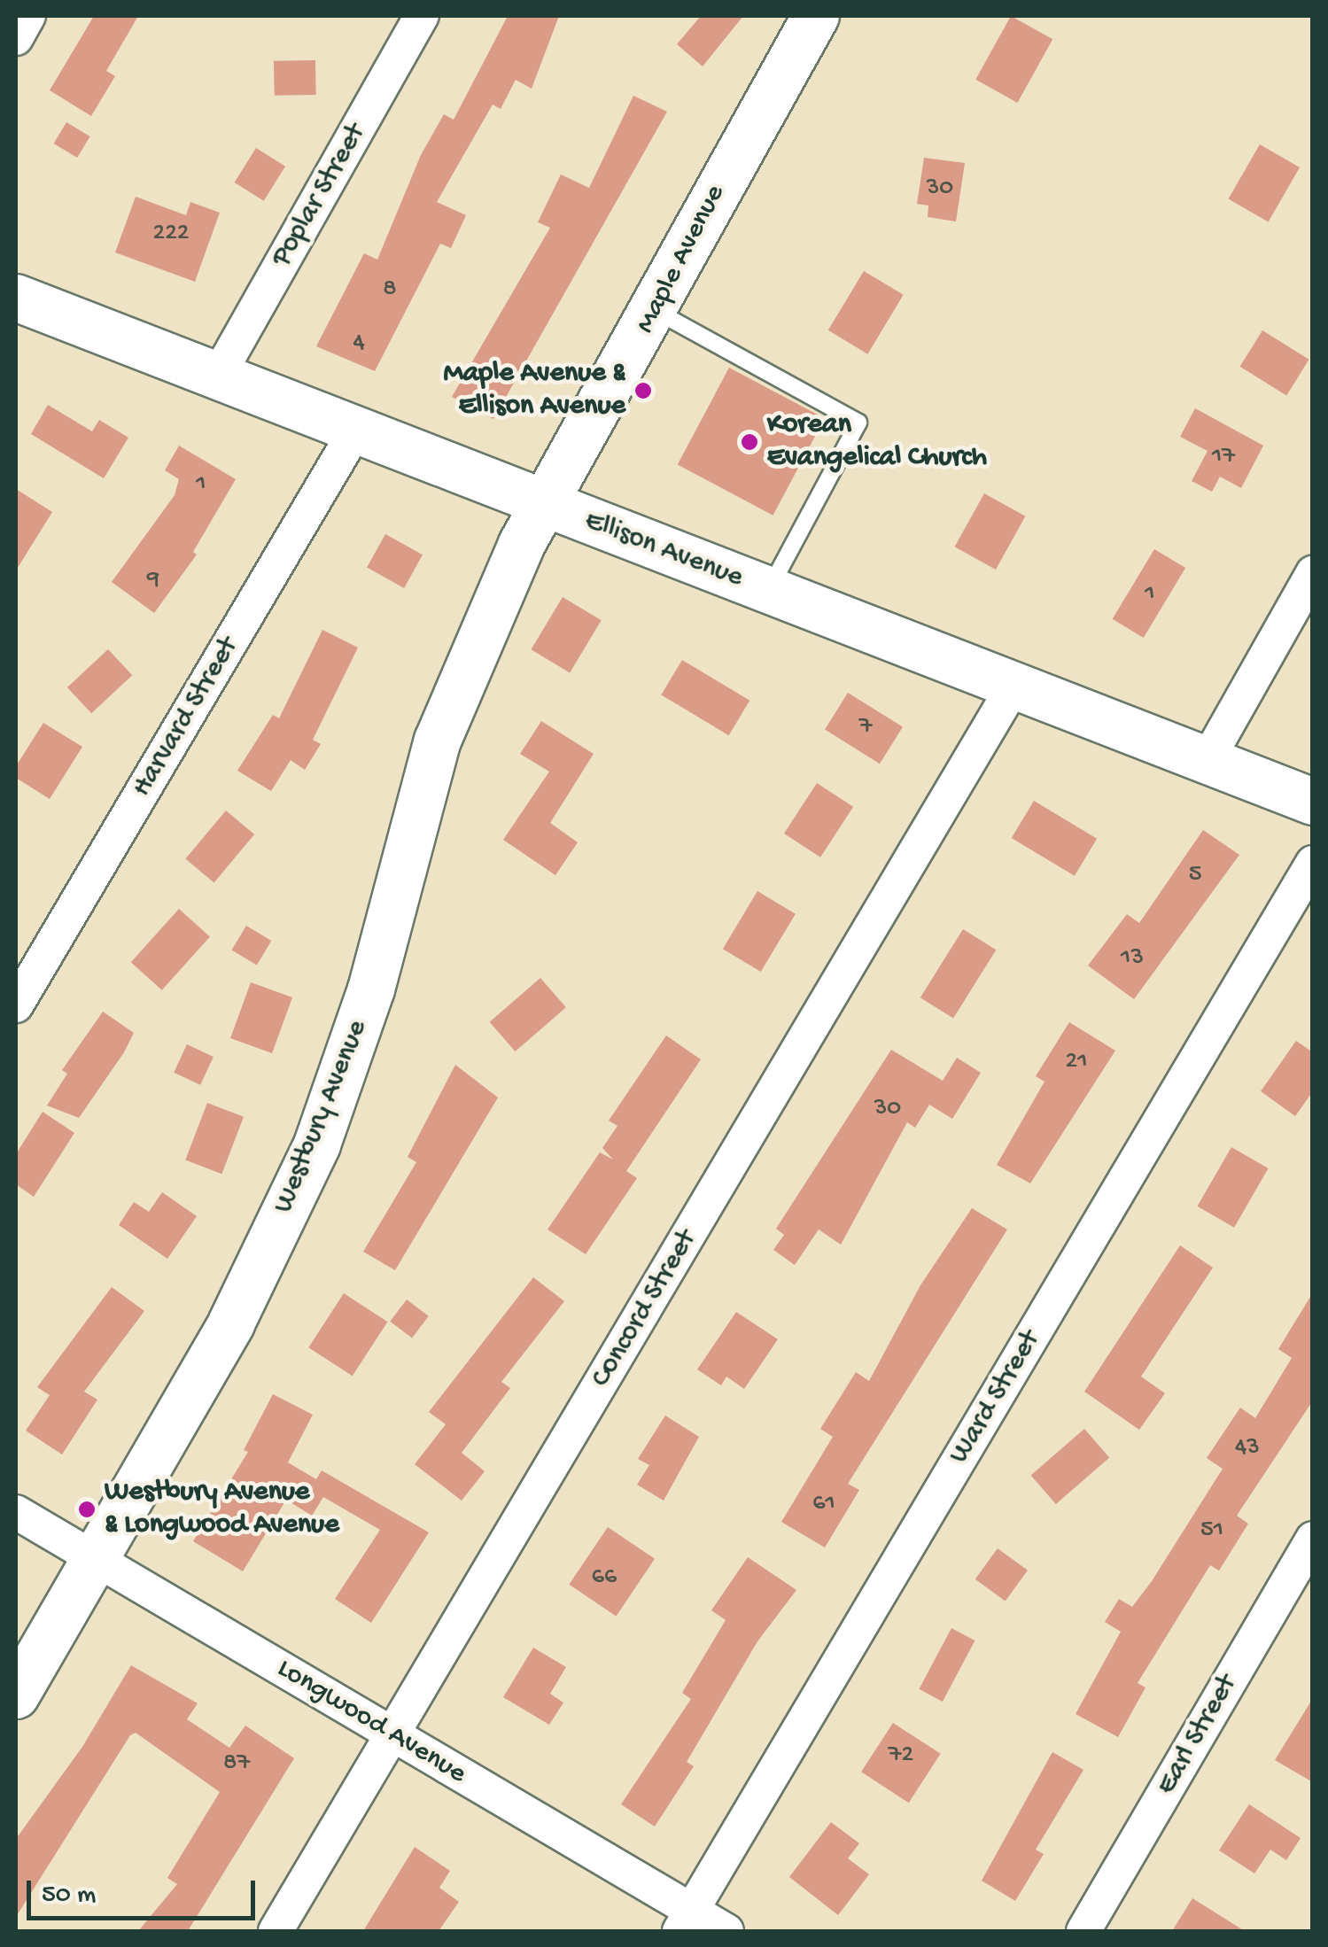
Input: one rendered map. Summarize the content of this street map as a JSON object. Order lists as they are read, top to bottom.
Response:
{
  "streets": {
    "main road": ["Maple Avenue", "Ellison Avenue", "Westbury Avenue"],
    "street": [
      "Poplar Street",
      "Harvard Street",
      "Concord Street",
      "Ward Street",
      "Longwood Avenue",
      "Earl Street"
    ]
  },
  "crossings": [
    ["Poplar Street", "Ellison Avenue"],
    ["Maple Avenue", "Ellison Avenue"],
    ["Maple Avenue", "Westbury Avenue"],
    ["Ellison Avenue", "Harvard Street"],
    ["Ellison Avenue", "Westbury Avenue"],
    ["Ellison Avenue", "Concord Street"],
    ["Westbury Avenue", "Longwood Avenue"],
    ["Concord Street", "Longwood Avenue"],
    ["Ward Street", "Longwood Avenue"]
  ],
  "places": ["Maple Avenue & Ellison Avenue", "Korean Evangelical Church", "Westbury Avenue & Longwood Avenue"],
  "house_numbers": [
    "30",
    "222",
    "8",
    "4",
    "17",
    "1",
    "9",
    "1",
    "7",
    "5",
    "13",
    "21",
    "30",
    "43",
    "61",
    "51",
    "66",
    "72",
    "87"
  ],
  "scale_bar": "50 m"
}
